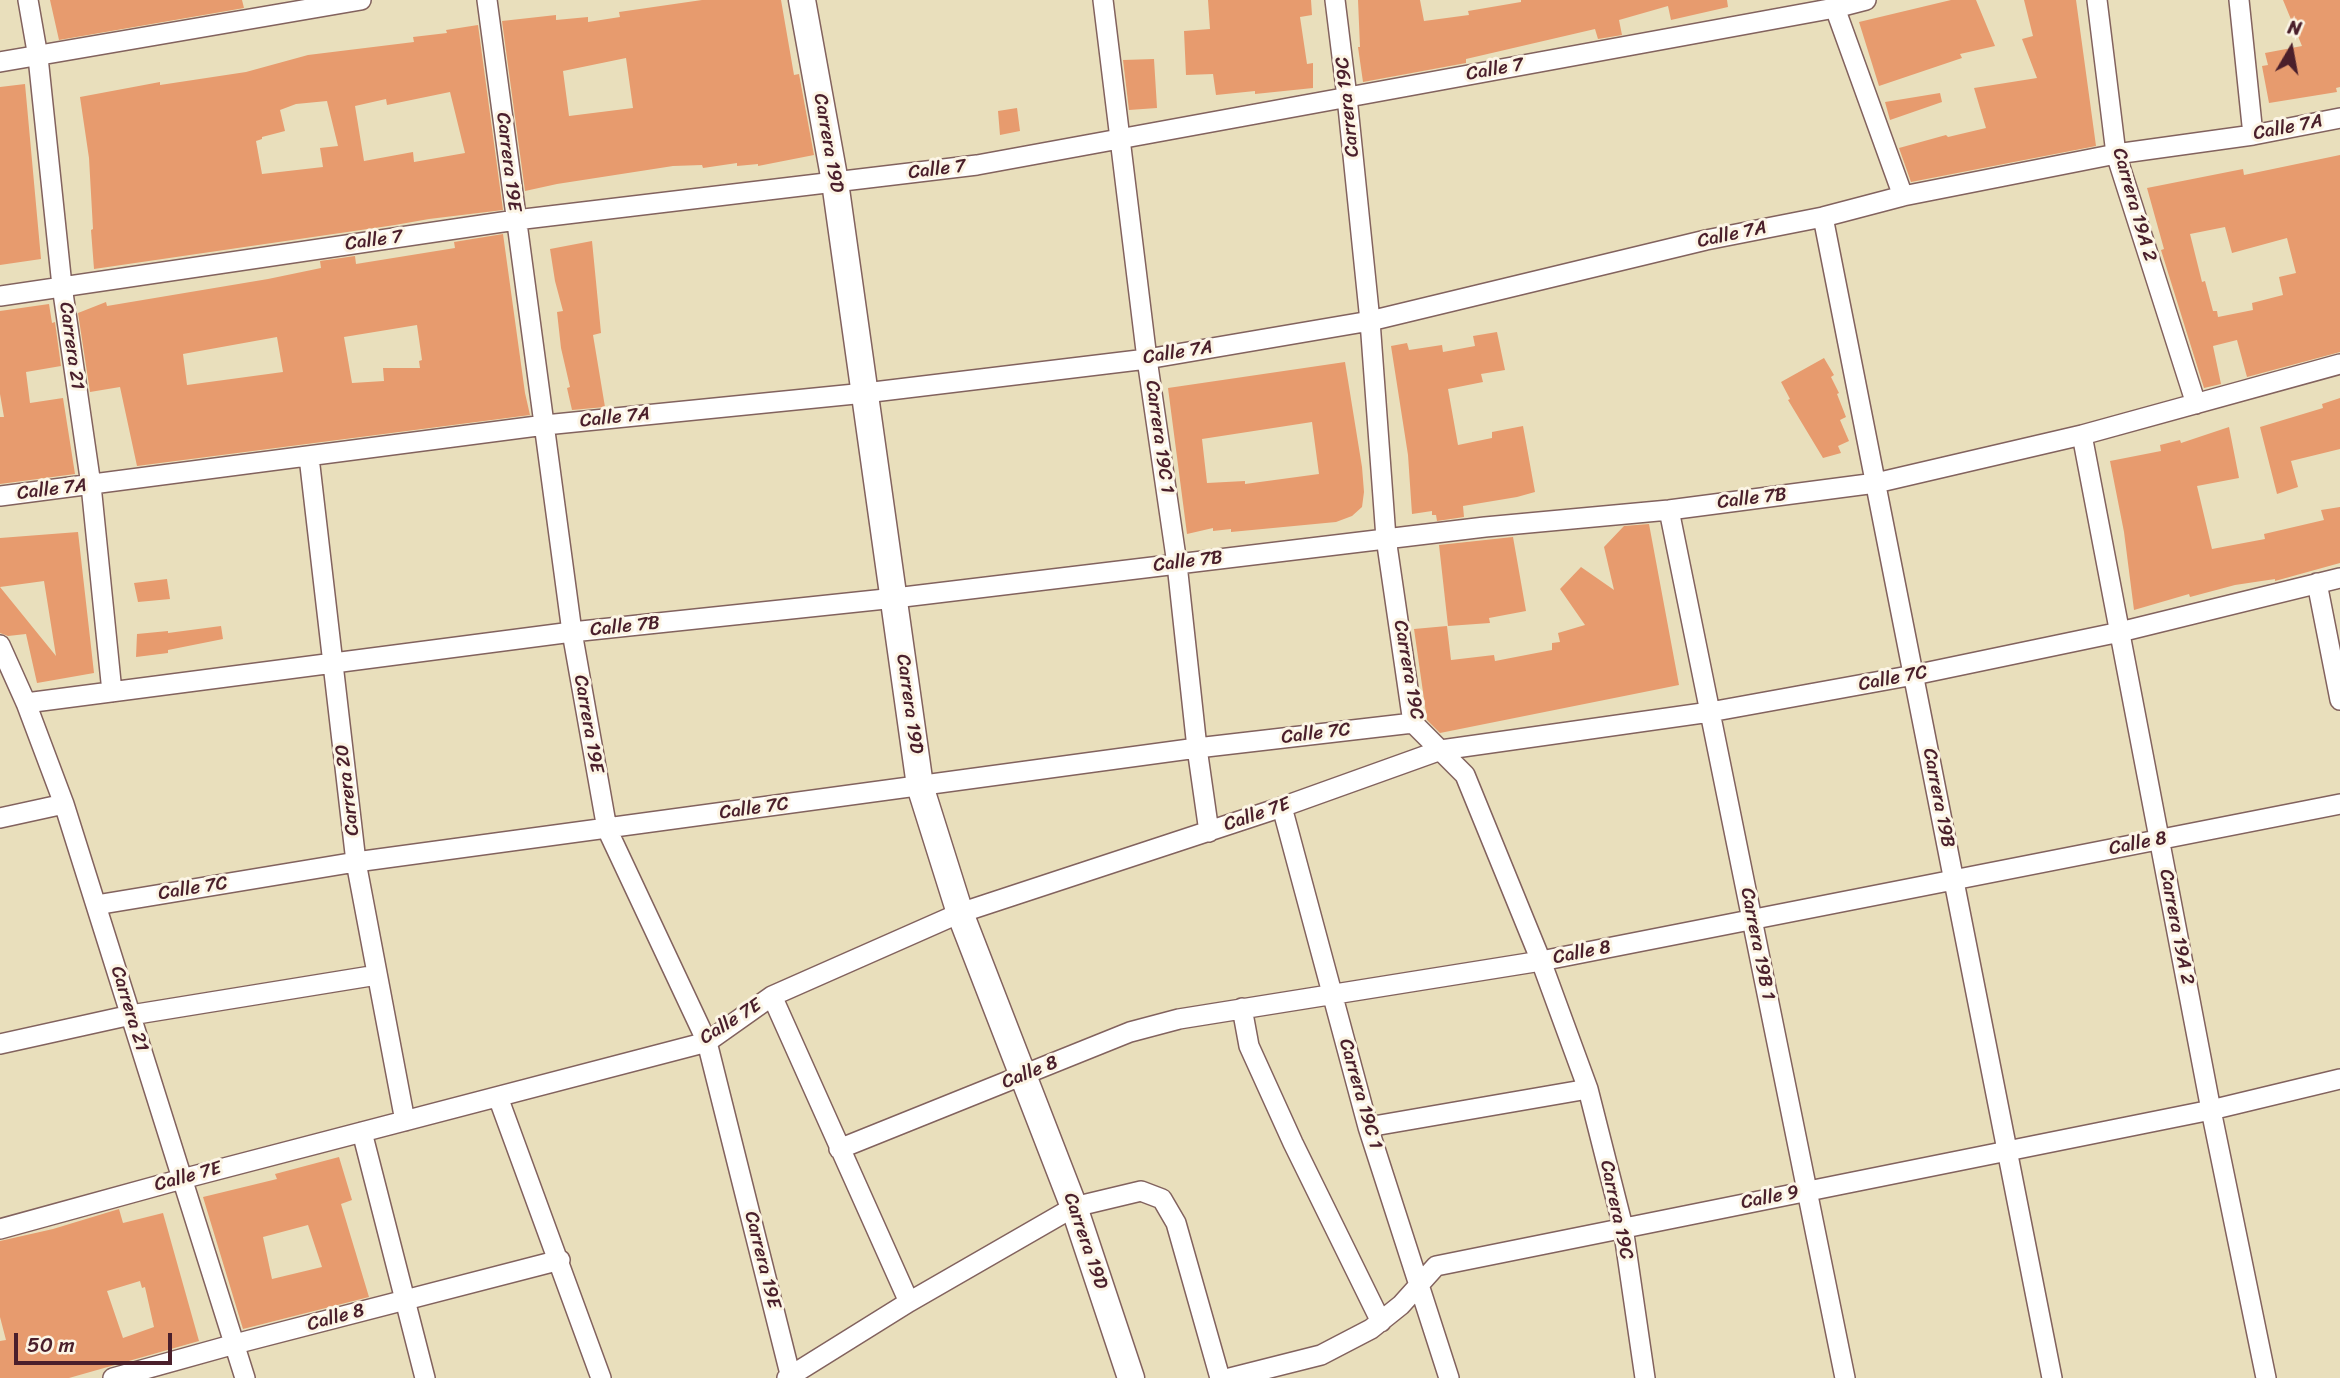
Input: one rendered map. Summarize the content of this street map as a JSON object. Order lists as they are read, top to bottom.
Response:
{
  "streets": {
    "street": [
      "Calle 7",
      "Carrera 19C",
      "Calle 7A",
      "Carrera 19D",
      "Carrera 19E",
      "Carrera 19A 2",
      "Carrera 21",
      "Carrera 19C 1",
      "Calle 7B",
      "Calle 7C",
      "Carrera 20",
      "Carrera 19B",
      "Calle 7E",
      "Calle 8",
      "Carrera 19B 1",
      "Calle 9"
    ]
  },
  "crossings": [
    ["Calle 7", "Carrera 19C"],
    ["Calle 7", "Carrera 19D"],
    ["Calle 7", "Carrera 19E"],
    ["Calle 7", "Carrera 21"],
    ["Calle 7", "Carrera 19C 1"],
    ["Carrera 19C", "Calle 7A"],
    ["Carrera 19C", "Calle 7B"],
    ["Carrera 19C", "Calle 7C"],
    ["Carrera 19C", "Calle 7E"],
    ["Carrera 19C", "Calle 8"],
    ["Carrera 19C", "Calle 9"],
    ["Calle 7A", "Carrera 19D"],
    ["Calle 7A", "Carrera 19E"],
    ["Calle 7A", "Carrera 19A 2"],
    ["Calle 7A", "Carrera 21"],
    ["Calle 7A", "Carrera 19C 1"],
    ["Calle 7A", "Carrera 20"],
    ["Calle 7A", "Carrera 19B"],
    ["Carrera 19D", "Calle 7B"],
    ["Carrera 19D", "Calle 7C"],
    ["Carrera 19D", "Calle 7E"],
    ["Carrera 19D", "Calle 8"],
    ["Carrera 19E", "Calle 7B"],
    ["Carrera 19E", "Calle 7C"],
    ["Carrera 19E", "Calle 7E"],
    ["Carrera 19A 2", "Calle 7B"],
    ["Carrera 19A 2", "Calle 7C"],
    ["Carrera 19A 2", "Calle 8"],
    ["Carrera 19A 2", "Calle 9"],
    ["Carrera 21", "Calle 7B"],
    ["Carrera 21", "Calle 7C"],
    ["Carrera 21", "Calle 7E"],
    ["Carrera 21", "Calle 8"],
    ["Carrera 19C 1", "Calle 7B"],
    ["Carrera 19C 1", "Calle 7C"],
    ["Carrera 19C 1", "Calle 7E"],
    ["Carrera 19C 1", "Calle 8"],
    ["Carrera 19C 1", "Calle 9"],
    ["Calle 7B", "Carrera 20"],
    ["Calle 7B", "Carrera 19B"],
    ["Calle 7B", "Carrera 19B 1"],
    ["Calle 7C", "Carrera 20"],
    ["Calle 7C", "Carrera 19B"],
    ["Calle 7C", "Calle 7E"],
    ["Calle 7C", "Carrera 19B 1"],
    ["Carrera 20", "Calle 7E"],
    ["Carrera 19B", "Calle 8"],
    ["Carrera 19B", "Calle 9"],
    ["Calle 8", "Carrera 19B 1"],
    ["Carrera 19B 1", "Calle 9"]
  ],
  "scale_bar": "50 m",
  "north": "top"
}
